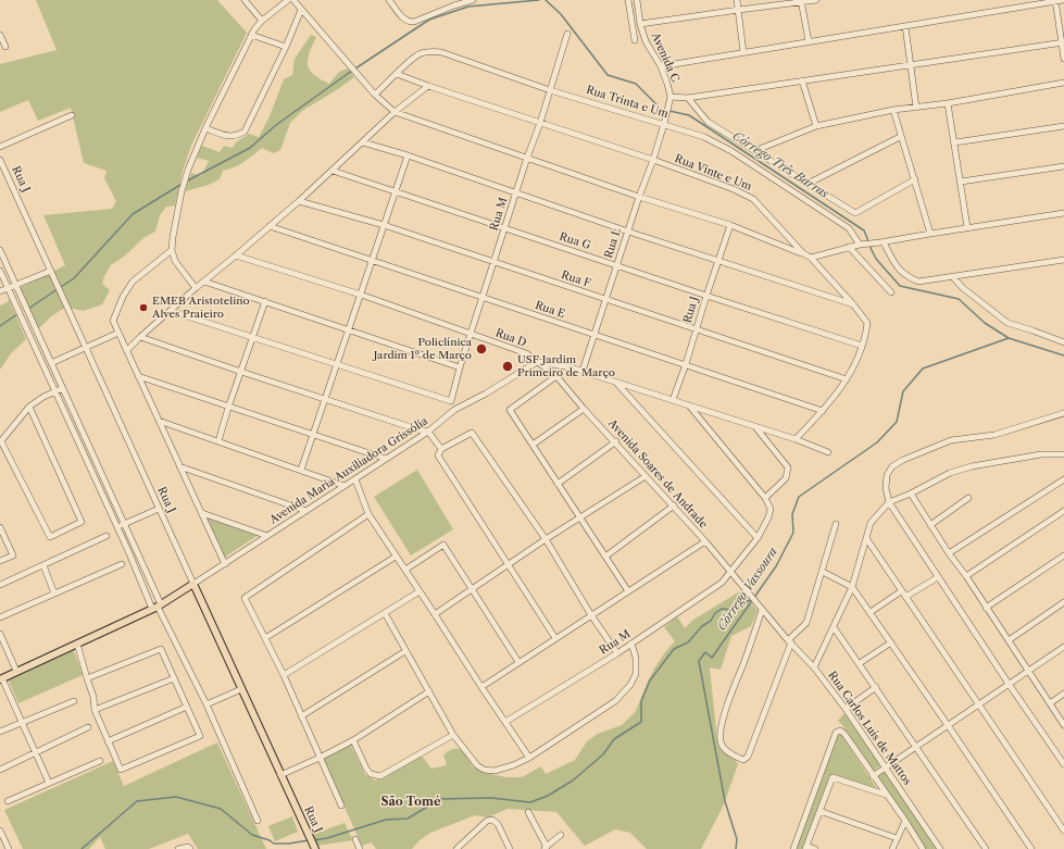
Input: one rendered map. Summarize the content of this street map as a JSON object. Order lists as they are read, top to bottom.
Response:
{
  "streets": {
    "main road": ["Rua J"],
    "street": [
      "Avenida C",
      "Rua Trinta e Um",
      "Rua Vinte e Um",
      "Rua M",
      "Rua G",
      "Rua L",
      "Rua F",
      "Rua E",
      "Rua D",
      "Avenida Maria Auxiliadora Grissólia",
      "Avenida Soares de Andrade",
      "Rua Carlos Luís de Mattos"
    ]
  },
  "crossings": [
    ["Avenida C", "Rua Trinta e Um"],
    ["Avenida C", "Rua L"],
    ["Rua Trinta e Um", "Rua Vinte e Um"],
    ["Rua Trinta e Um", "Rua M"],
    ["Rua Trinta e Um", "Rua L"],
    ["Rua Vinte e Um", "Rua M"],
    ["Rua Vinte e Um", "Rua G"],
    ["Rua Vinte e Um", "Rua L"],
    ["Rua Vinte e Um", "Rua F"],
    ["Rua Vinte e Um", "Rua E"],
    ["Rua Vinte e Um", "Rua D"],
    ["Rua J", "Rua G"],
    ["Rua J", "Rua F"],
    ["Rua J", "Rua E"],
    ["Rua J", "Rua D"],
    ["Rua J", "Avenida Maria Auxiliadora Grissólia"],
    ["Rua M", "Rua G"],
    ["Rua M", "Rua F"],
    ["Rua M", "Rua E"],
    ["Rua M", "Rua D"],
    ["Rua M", "Avenida Soares de Andrade"],
    ["Rua G", "Rua L"],
    ["Rua L", "Rua F"],
    ["Rua L", "Rua E"],
    ["Rua L", "Rua D"],
    ["Rua D", "Avenida Maria Auxiliadora Grissólia"],
    ["Rua D", "Avenida Soares de Andrade"],
    ["Avenida Maria Auxiliadora Grissólia", "Avenida Soares de Andrade"],
    ["Avenida Soares de Andrade", "Rua Carlos Luís de Mattos"]
  ],
  "districts": ["São Tomé"],
  "water": ["Córrego Três Barras", "Córrego Vassoura"],
  "places": ["EMEB Aristotelino Alves Praieiro", "Policlínica Jardim 1º de Março", "USF Jardim Primeiro de Março"]
}
